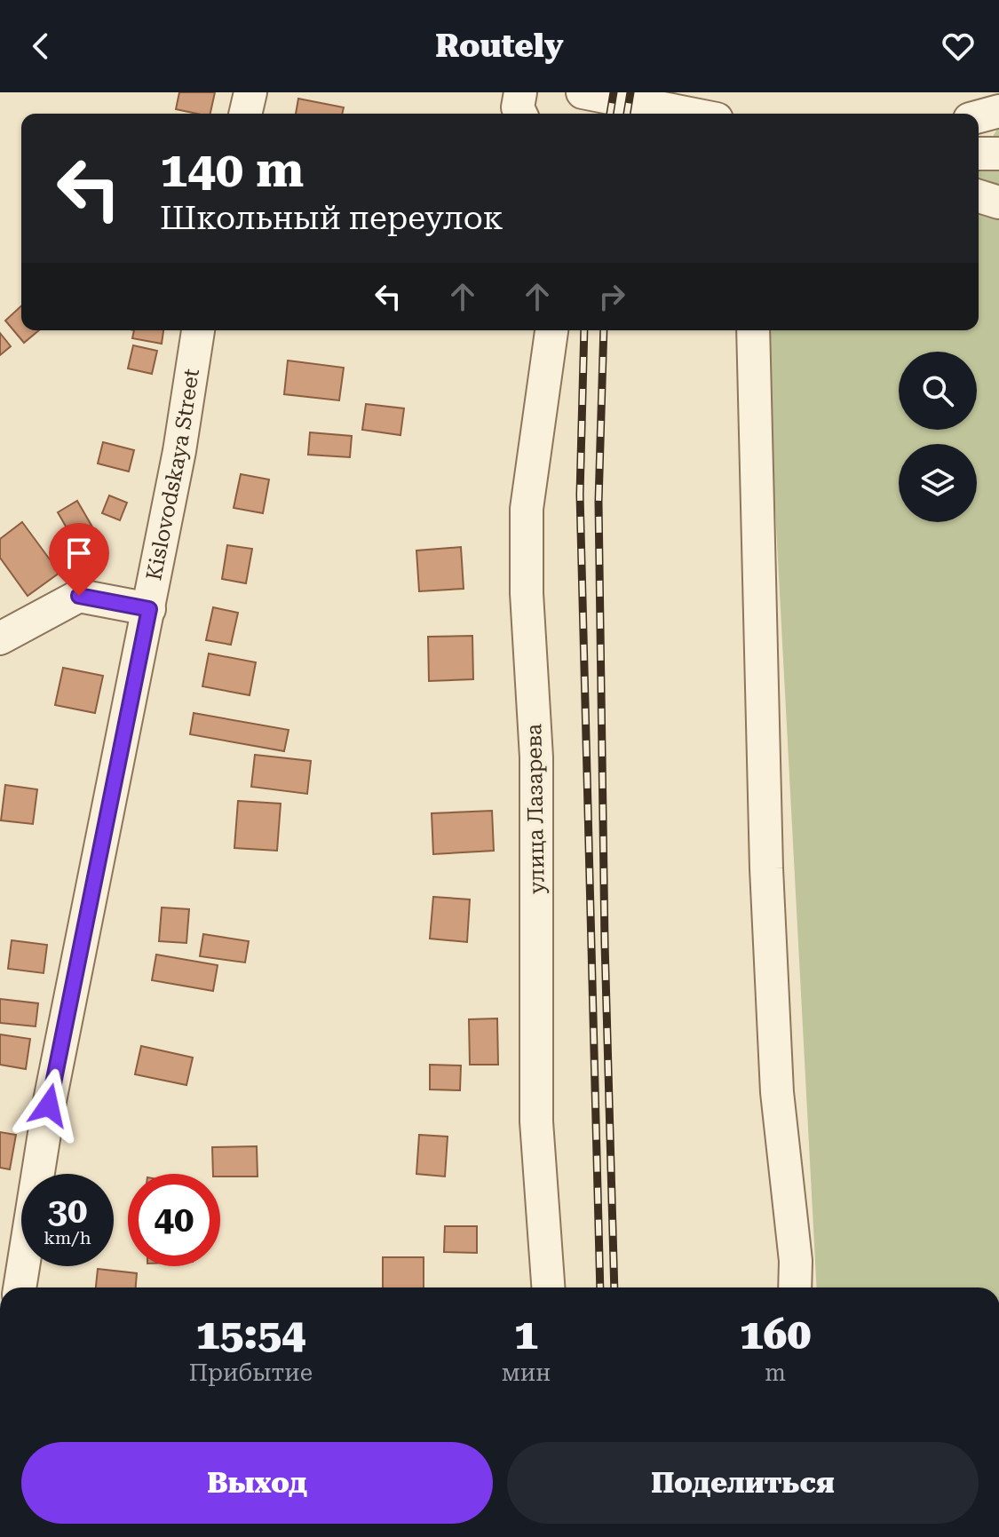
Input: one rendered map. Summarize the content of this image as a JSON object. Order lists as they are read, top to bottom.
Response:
{
  "streets": {
    "street": ["Kislovodskaya Street", "улица Лазарева"]
  },
  "page": {
    "header": "Routely",
    "turn": ["140 m", "Школьный переулок"],
    "speed": "30 km/h",
    "limit": "40",
    "eta": [
      "15:54",
      "Прибытие",
      "1",
      "мин",
      "160",
      "m"
    ],
    "buttons": ["Выход", "Поделиться"]
  }
}
